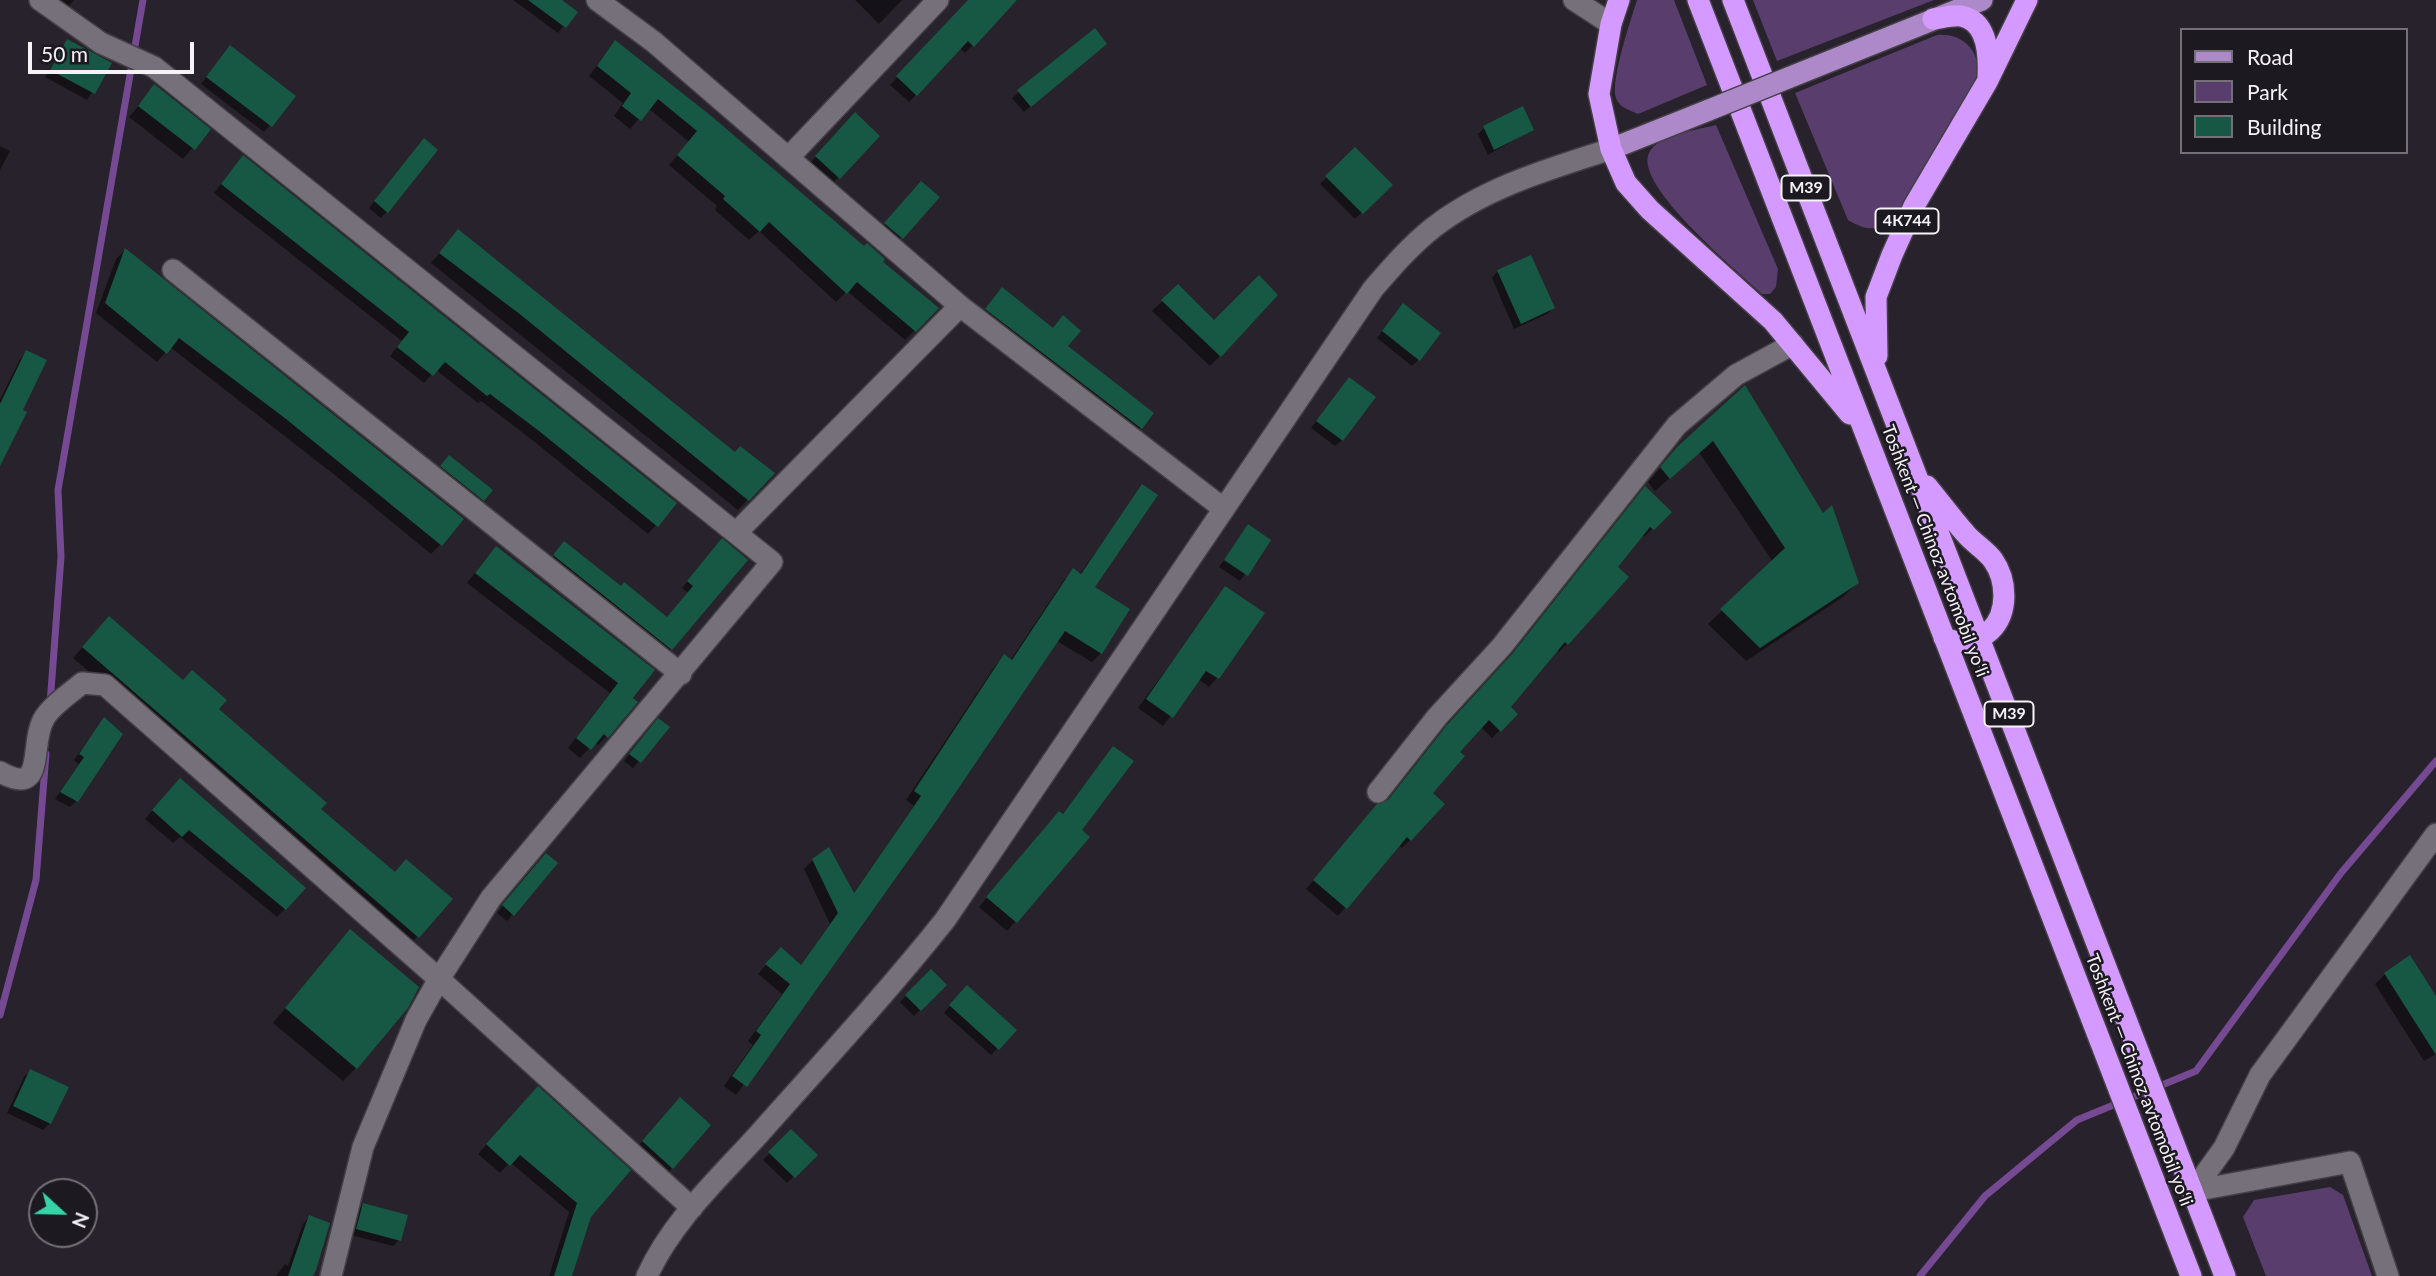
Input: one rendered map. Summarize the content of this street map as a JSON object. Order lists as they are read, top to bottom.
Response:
{
  "streets": {
    "highway": ["M39", "4К744", "Toshkent — Chinoz avtomobil yoʻli"]
  },
  "crossings": [
    ["4К744", "Toshkent — Chinoz avtomobil yoʻli"]
  ],
  "legend": ["Road", "Park", "Building"],
  "scale_bar": "50 m",
  "north": "right"
}
